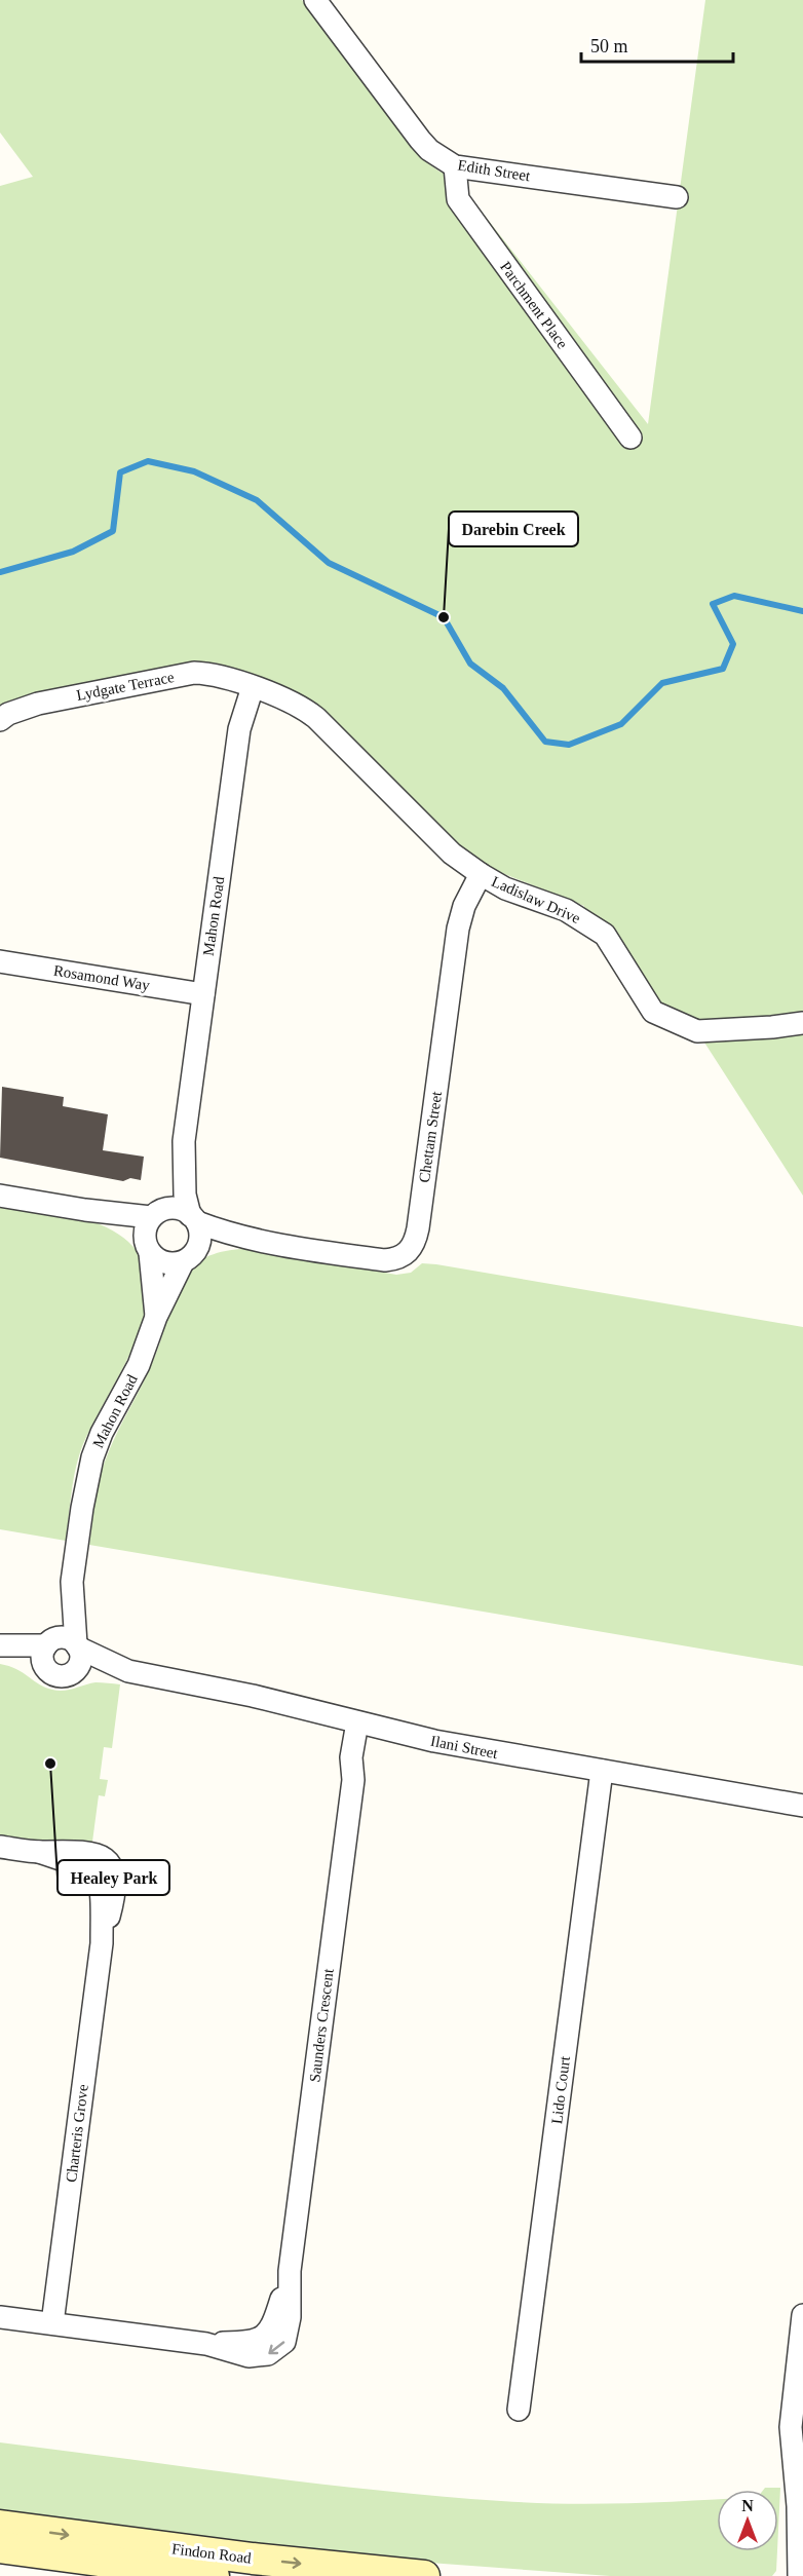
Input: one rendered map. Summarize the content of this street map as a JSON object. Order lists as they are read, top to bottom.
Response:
{
  "streets": {
    "main road": ["Findon Road"],
    "street": [
      "Edith Street",
      "Parchment Place",
      "Lydgate Terrace",
      "Ladislaw Drive",
      "Mahon Road",
      "Rosamond Way",
      "Chettam Street",
      "Ilani Street",
      "Saunders Crescent",
      "Lido Court",
      "Charteris Grove"
    ]
  },
  "crossings": [
    ["Edith Street", "Parchment Place"],
    ["Lydgate Terrace", "Ladislaw Drive"],
    ["Lydgate Terrace", "Mahon Road"],
    ["Ladislaw Drive", "Mahon Road"],
    ["Ladislaw Drive", "Chettam Street"],
    ["Mahon Road", "Rosamond Way"],
    ["Mahon Road", "Chettam Street"],
    ["Mahon Road", "Ilani Street"],
    ["Ilani Street", "Saunders Crescent"],
    ["Ilani Street", "Lido Court"],
    ["Saunders Crescent", "Charteris Grove"]
  ],
  "places": ["Darebin Creek", "Healey Park"],
  "scale_bar": "50 m",
  "north": "top"
}
